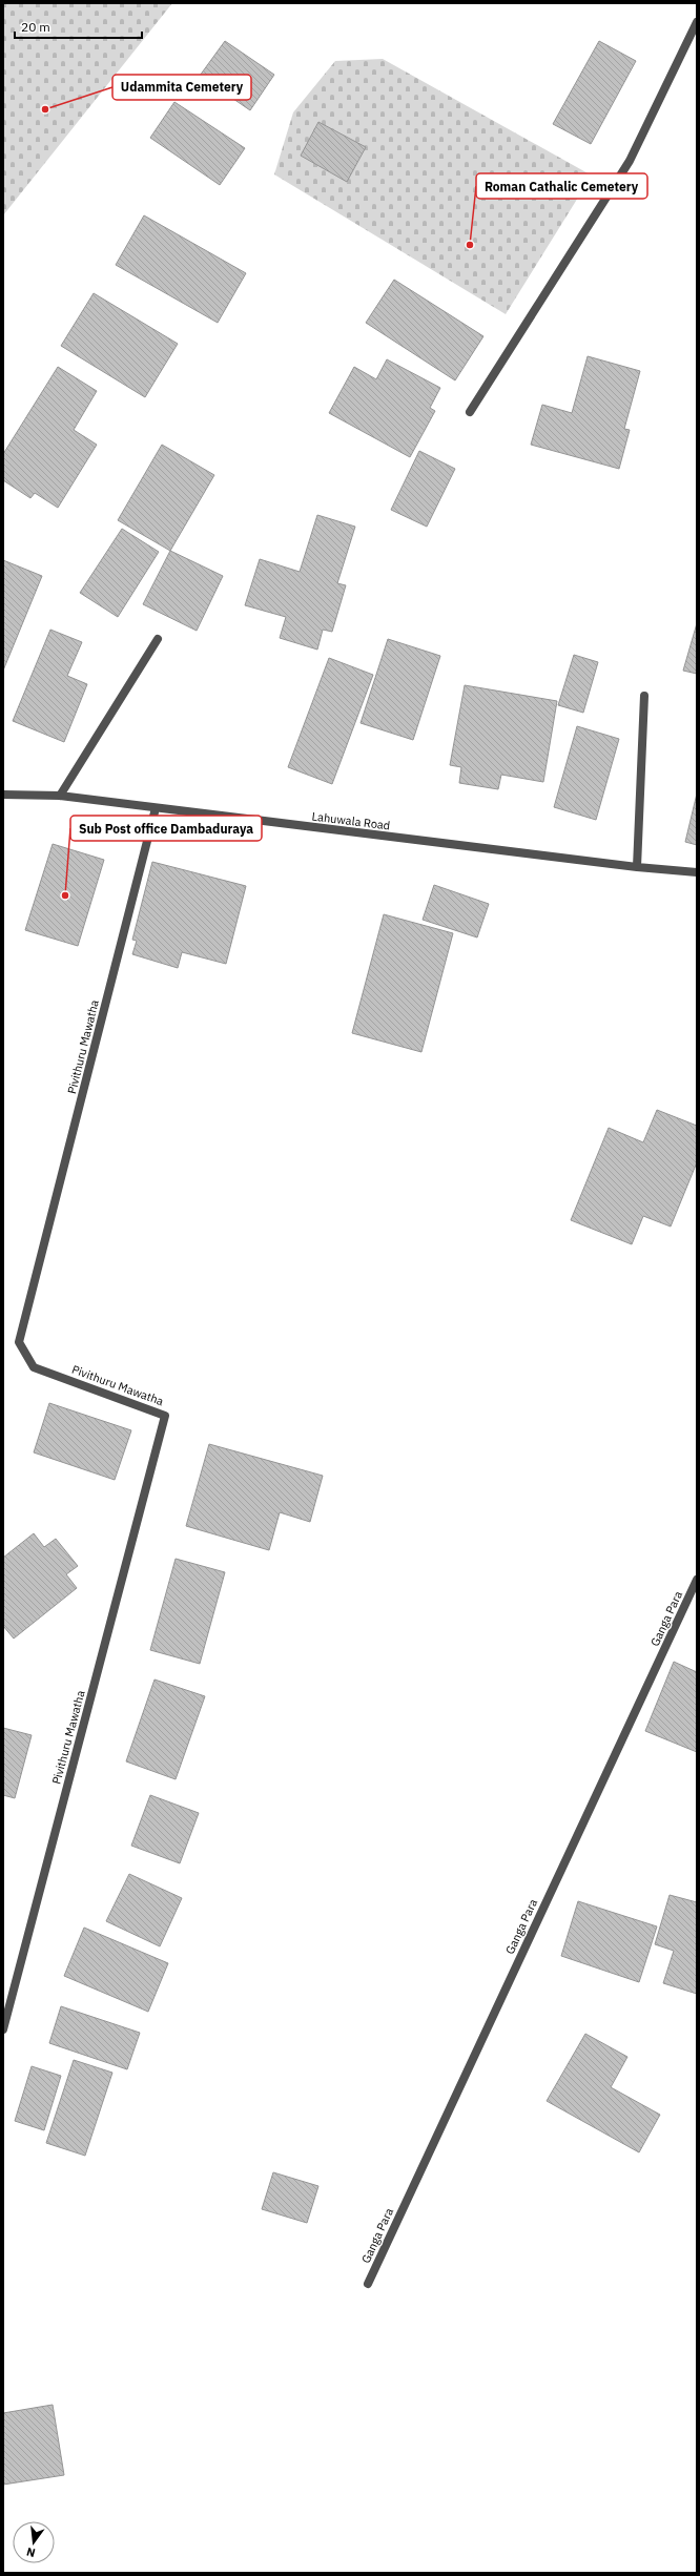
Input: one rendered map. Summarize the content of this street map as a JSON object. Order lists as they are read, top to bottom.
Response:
{
  "streets": {
    "street": ["Lahuwala Road", "Pivithuru Mawatha", "Ganga Para"]
  },
  "crossings": [
    ["Lahuwala Road", "Pivithuru Mawatha"]
  ],
  "places": ["Udammita Cemetery", "Roman Cathalic Cemetery", "Sub Post office Dambaduraya"],
  "scale_bar": "20 m",
  "north": "bottom"
}
